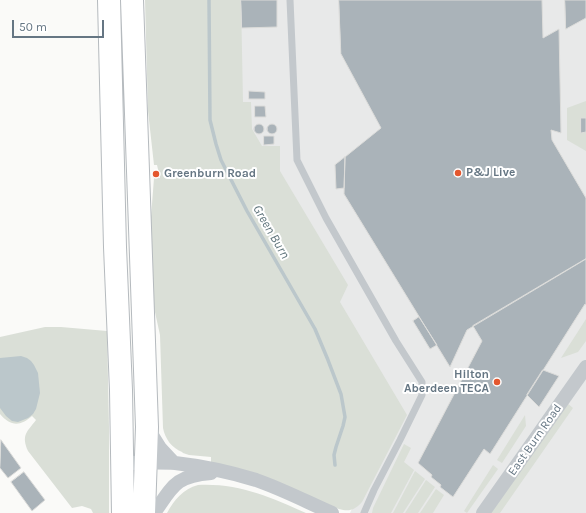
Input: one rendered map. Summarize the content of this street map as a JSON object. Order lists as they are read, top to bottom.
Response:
{
  "streets": {
    "street": ["East Burn Road"]
  },
  "water": ["Green Burn"],
  "places": ["P&J Live", "Greenburn Road", "Hilton Aberdeen TECA"],
  "scale_bar": "50 m"
}
